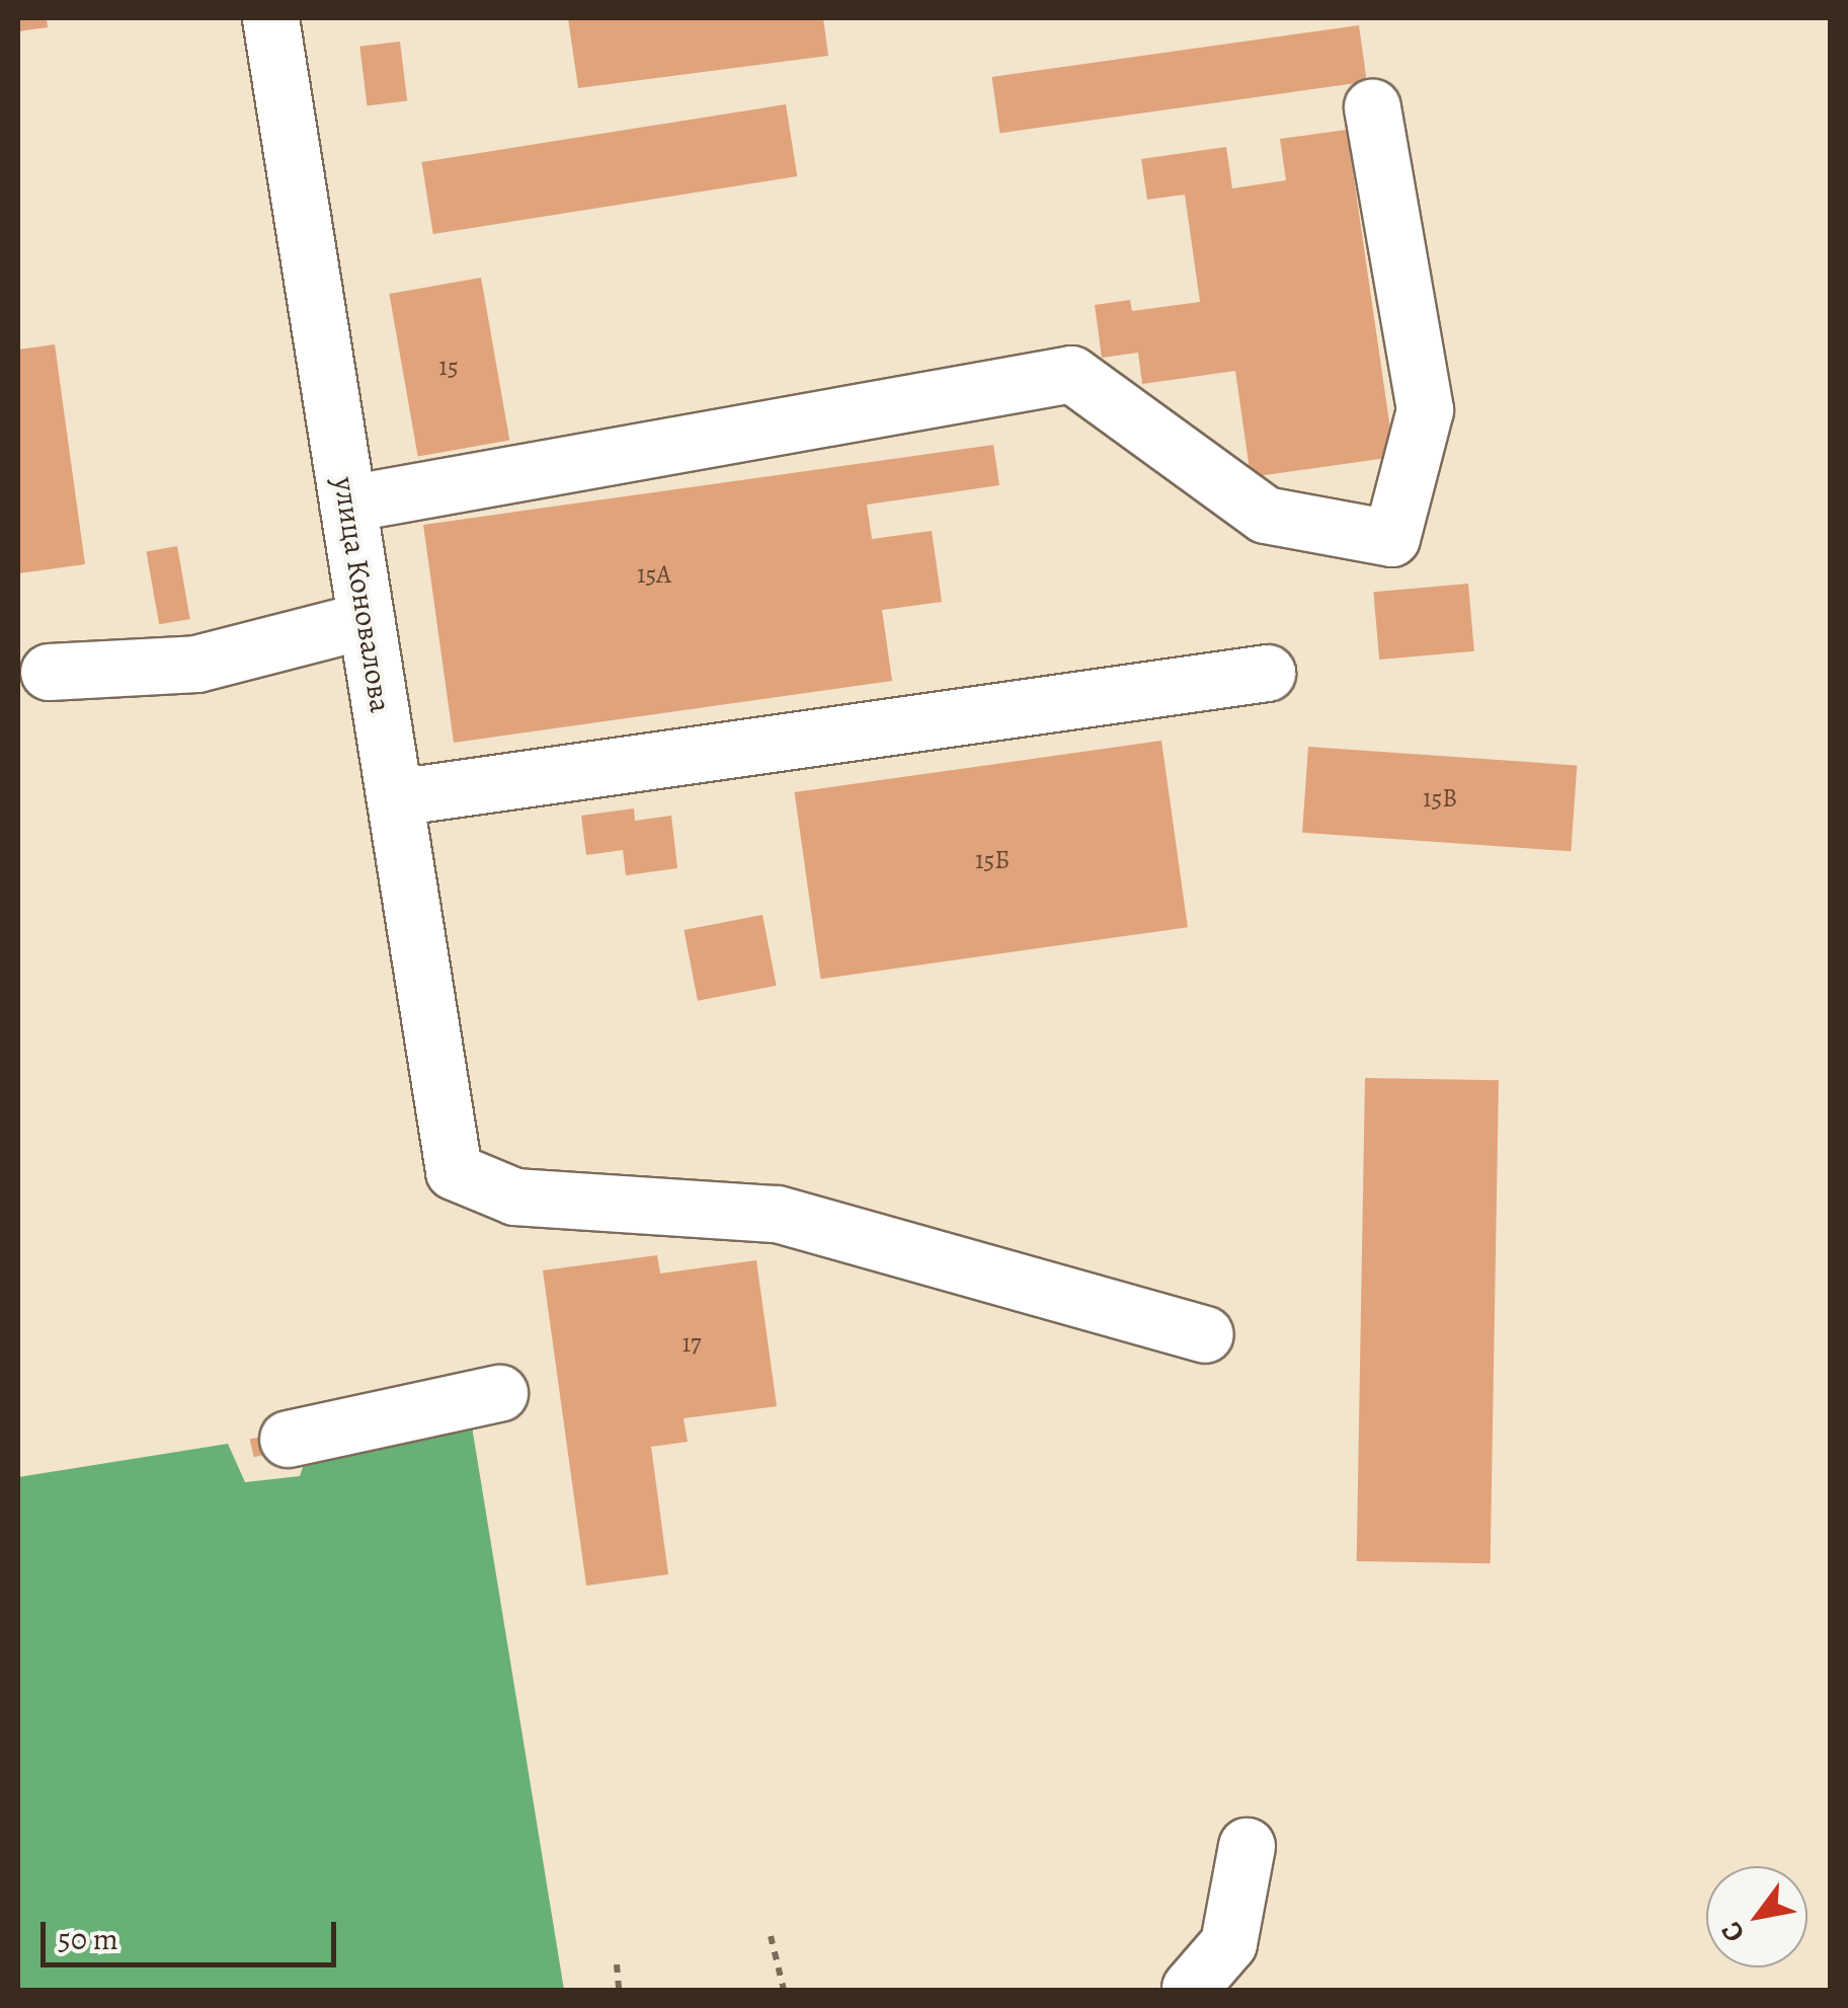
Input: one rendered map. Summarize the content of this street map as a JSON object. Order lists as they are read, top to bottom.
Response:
{
  "streets": {
    "street": ["улица Коновалова"]
  },
  "house_numbers": [
    "15",
    "15А",
    "15В",
    "15Б",
    "17"
  ],
  "scale_bar": "50 m",
  "north": "bottom left"
}
